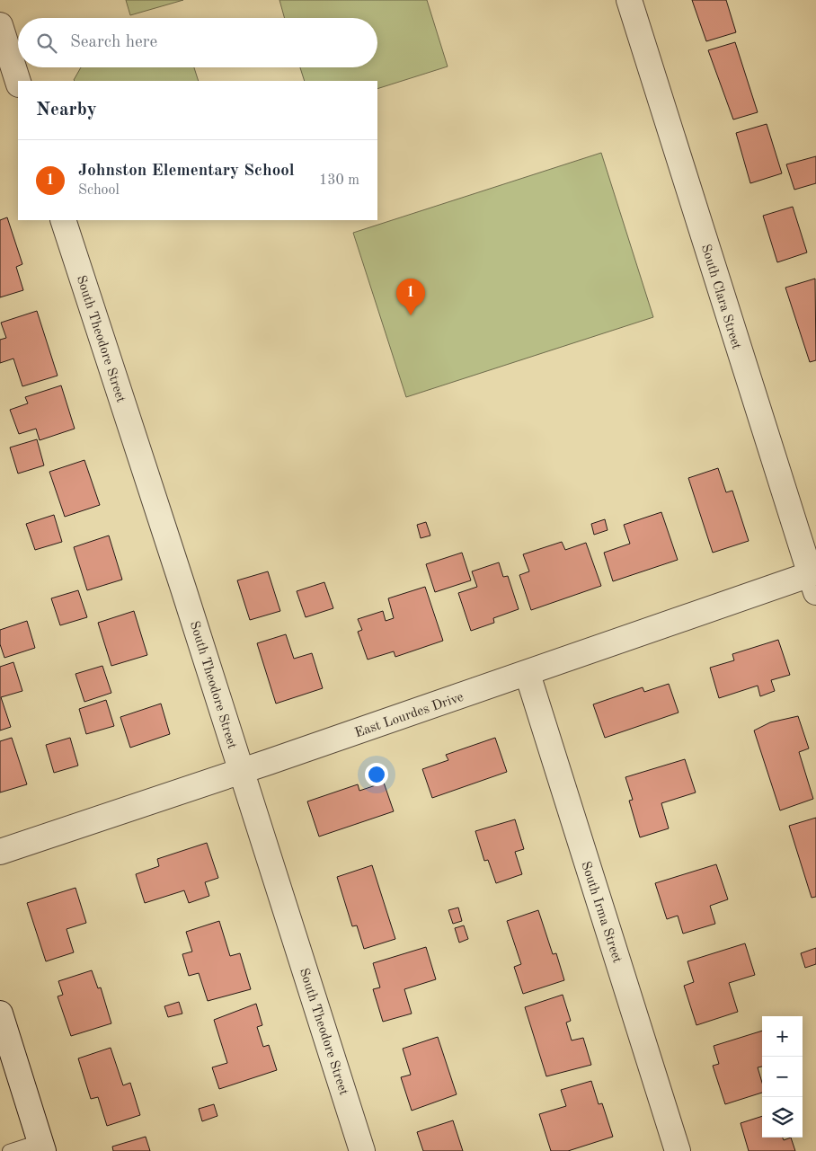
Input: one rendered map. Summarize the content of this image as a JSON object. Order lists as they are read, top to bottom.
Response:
{
  "streets": {
    "street": [
      "South Clara Street",
      "South Theodore Street",
      "East Lourdes Drive",
      "South Irma Street"
    ]
  },
  "crossings": [
    ["South Clara Street", "East Lourdes Drive"],
    ["South Theodore Street", "East Lourdes Drive"],
    ["East Lourdes Drive", "South Irma Street"]
  ],
  "page": {
    "search": "Search here",
    "heading": "Nearby",
    "list": [
      {
        "mark": "1",
        "name": "Johnston Elementary School",
        "note": "School",
        "value": "130 m"
      }
    ],
    "pins": "1",
    "map_buttons": ["+", "−"]
  }
}
